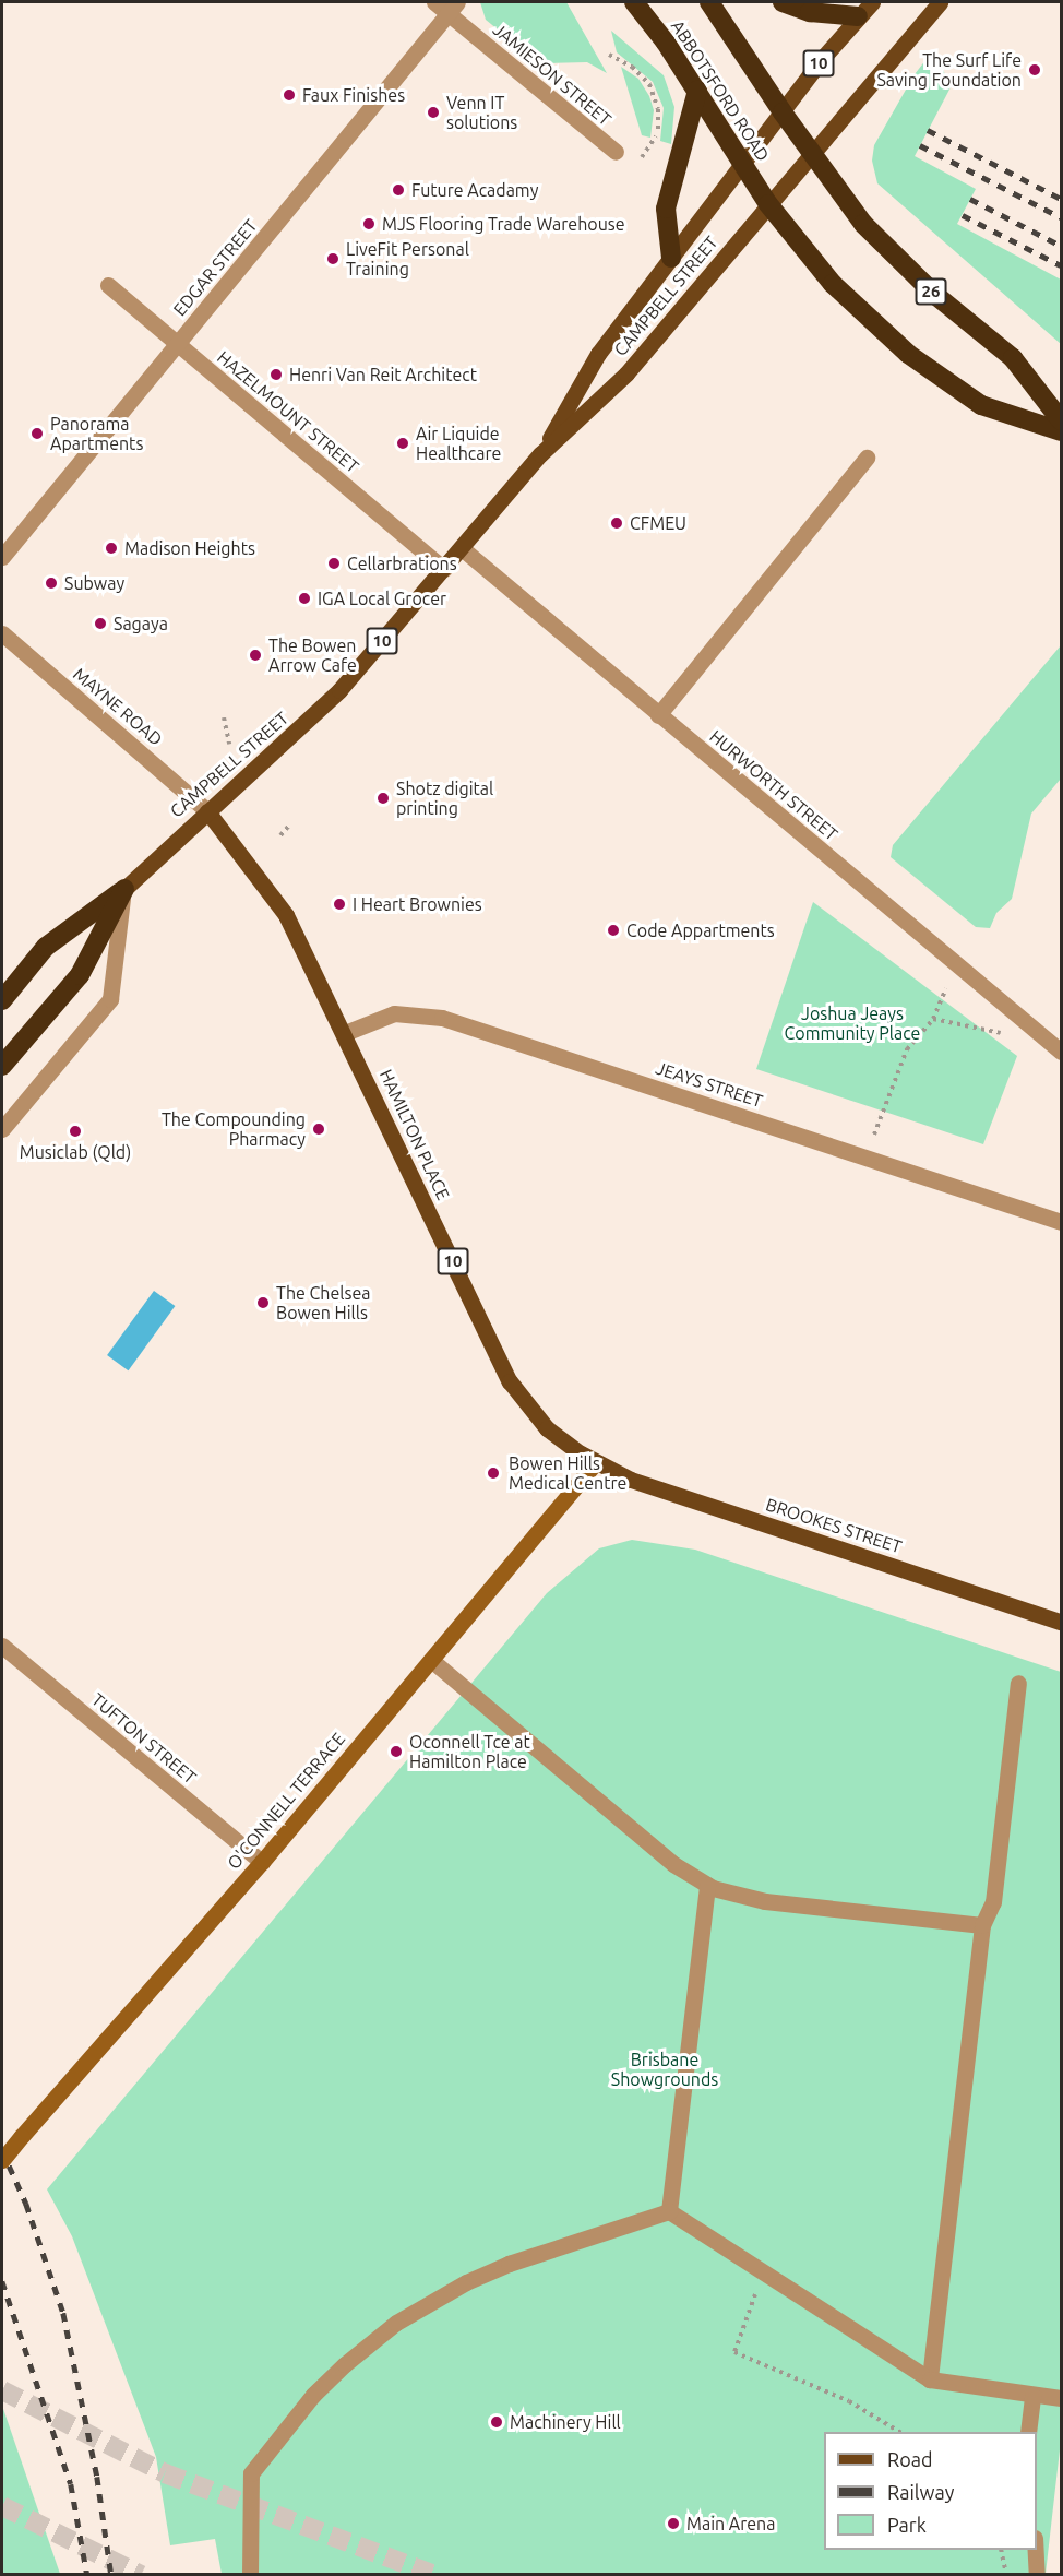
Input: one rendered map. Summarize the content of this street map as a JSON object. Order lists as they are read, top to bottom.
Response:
{
  "streets": {
    "highway": ["ABBOTSFORD ROAD", "26"],
    "main road": [
      "10",
      "CAMPBELL STREET",
      "HAMILTON PLACE",
      "BROOKES STREET",
      "O'CONNELL TERRACE"
    ],
    "street": [
      "JAMIESON STREET",
      "EDGAR STREET",
      "HAZELMOUNT STREET",
      "MAYNE ROAD",
      "HURWORTH STREET",
      "JEAYS STREET",
      "TUFTON STREET"
    ]
  },
  "crossings": [
    ["10", "ABBOTSFORD ROAD"],
    ["10", "26"],
    ["10", "CAMPBELL STREET"],
    ["JAMIESON STREET", "EDGAR STREET"],
    ["ABBOTSFORD ROAD", "CAMPBELL STREET"],
    ["EDGAR STREET", "HAZELMOUNT STREET"],
    ["26", "CAMPBELL STREET"],
    ["CAMPBELL STREET", "HAZELMOUNT STREET"],
    ["CAMPBELL STREET", "MAYNE ROAD"],
    ["CAMPBELL STREET", "HURWORTH STREET"],
    ["CAMPBELL STREET", "HAMILTON PLACE"],
    ["MAYNE ROAD", "HAMILTON PLACE"],
    ["JEAYS STREET", "HAMILTON PLACE"],
    ["HAMILTON PLACE", "BROOKES STREET"],
    ["HAMILTON PLACE", "O'CONNELL TERRACE"],
    ["BROOKES STREET", "O'CONNELL TERRACE"],
    ["TUFTON STREET", "O'CONNELL TERRACE"]
  ],
  "parks": ["Joshua Jeays Community Place", "Brisbane Showgrounds"],
  "places": [
    "The Surf Life Saving Foundation",
    "Faux Finishes",
    "Venn IT solutions",
    "Future Acadamy",
    "MJS Flooring Trade Warehouse",
    "LiveFit Personal Training",
    "Henri Van Reit Architect",
    "Panorama Apartments",
    "Air Liquide Healthcare",
    "CFMEU",
    "Madison Heights",
    "Cellarbrations",
    "Subway",
    "IGA Local Grocer",
    "Sagaya",
    "The Bowen Arrow Cafe",
    "Shotz digital printing",
    "I Heart Brownies",
    "Code Appartments",
    "The Compounding Pharmacy",
    "Musiclab (Qld)",
    "The Chelsea Bowen Hills",
    "Bowen Hills Medical Centre",
    "Oconnell Tce at Hamilton Place",
    "Machinery Hill",
    "Main Arena"
  ],
  "legend": ["Road", "Railway", "Park"]
}
